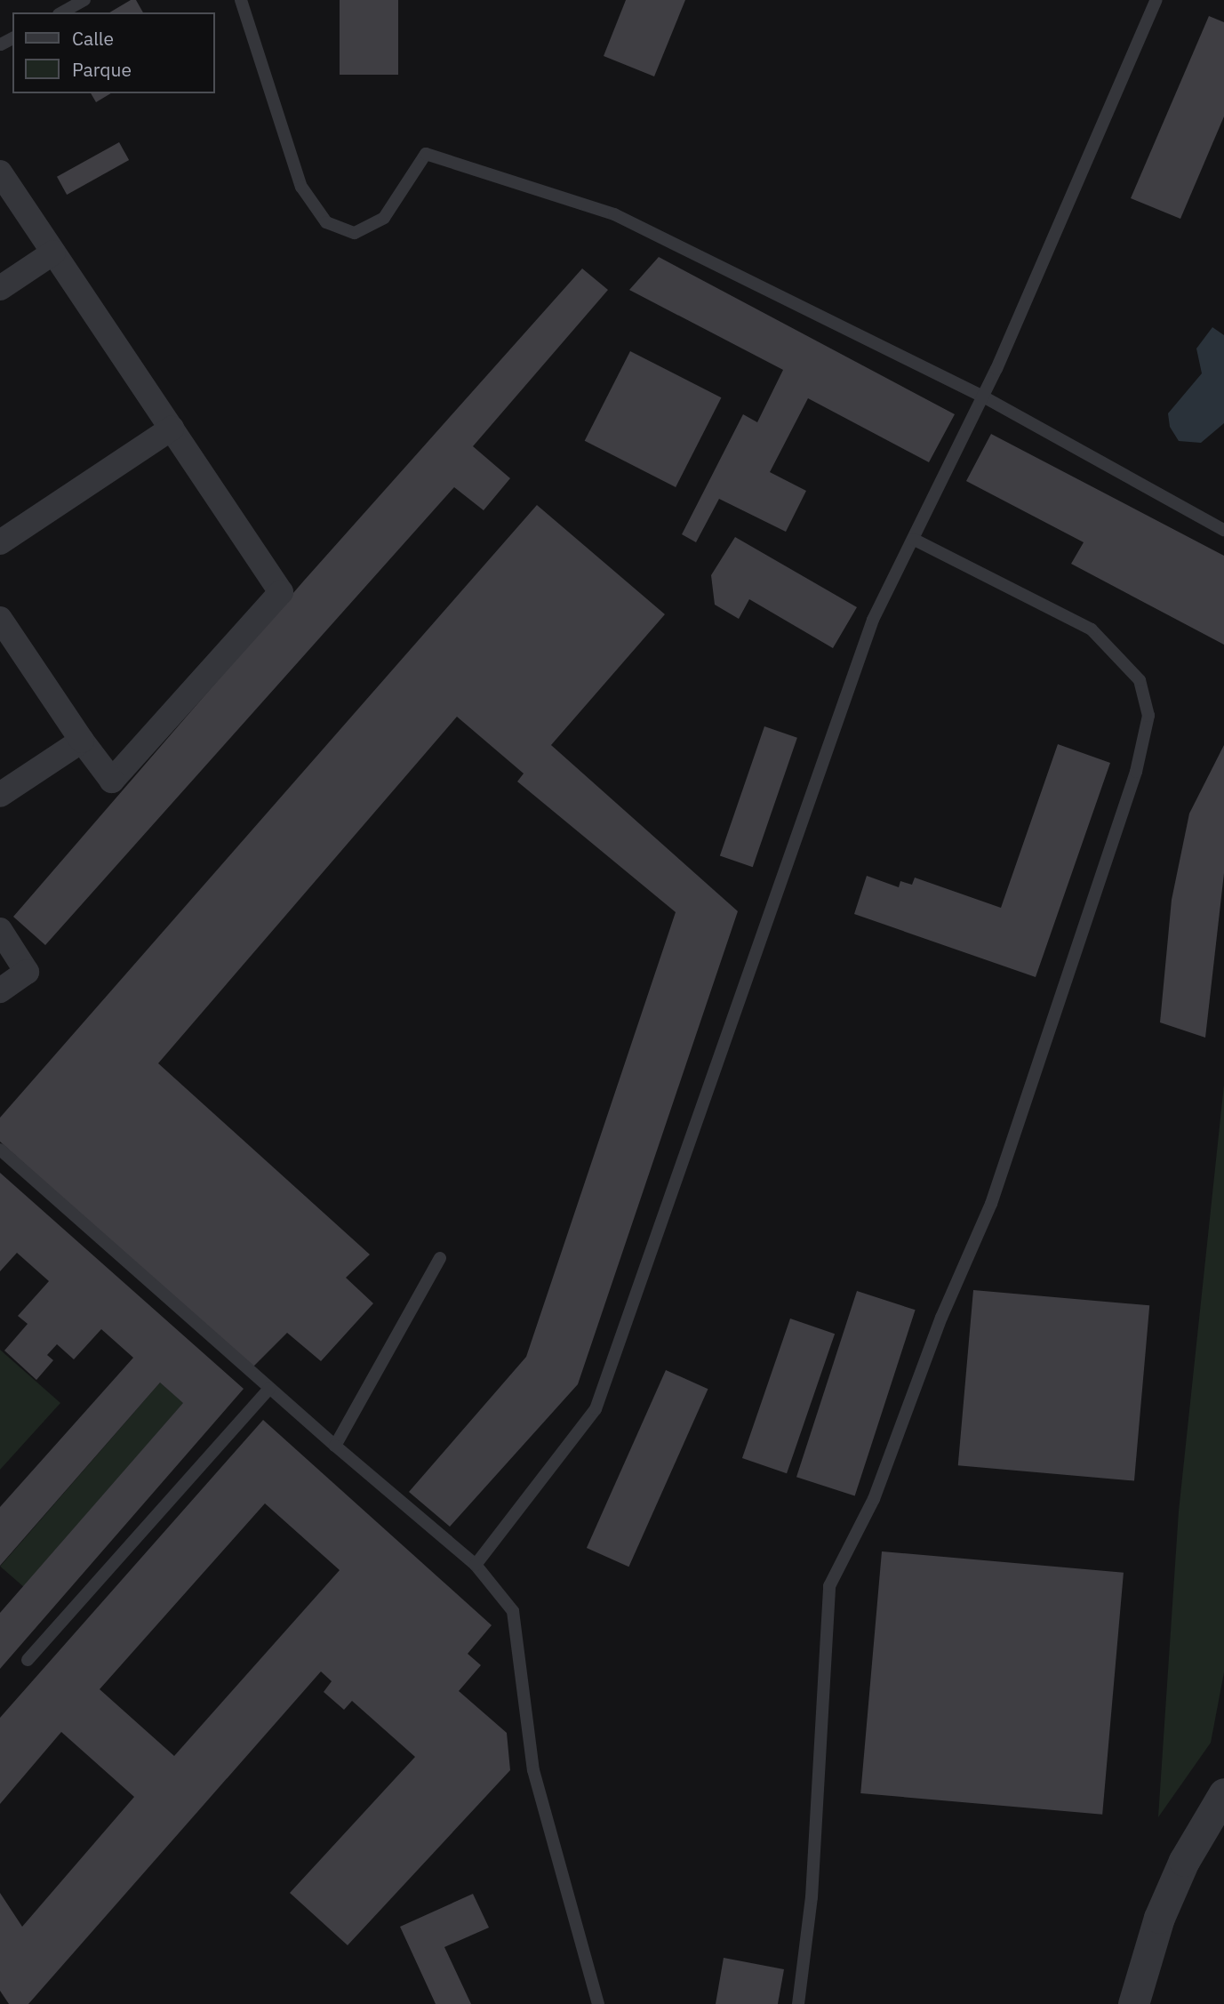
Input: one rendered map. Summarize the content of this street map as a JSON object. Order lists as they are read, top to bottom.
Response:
{
  "legend": ["Calle", "Parque"]
}
